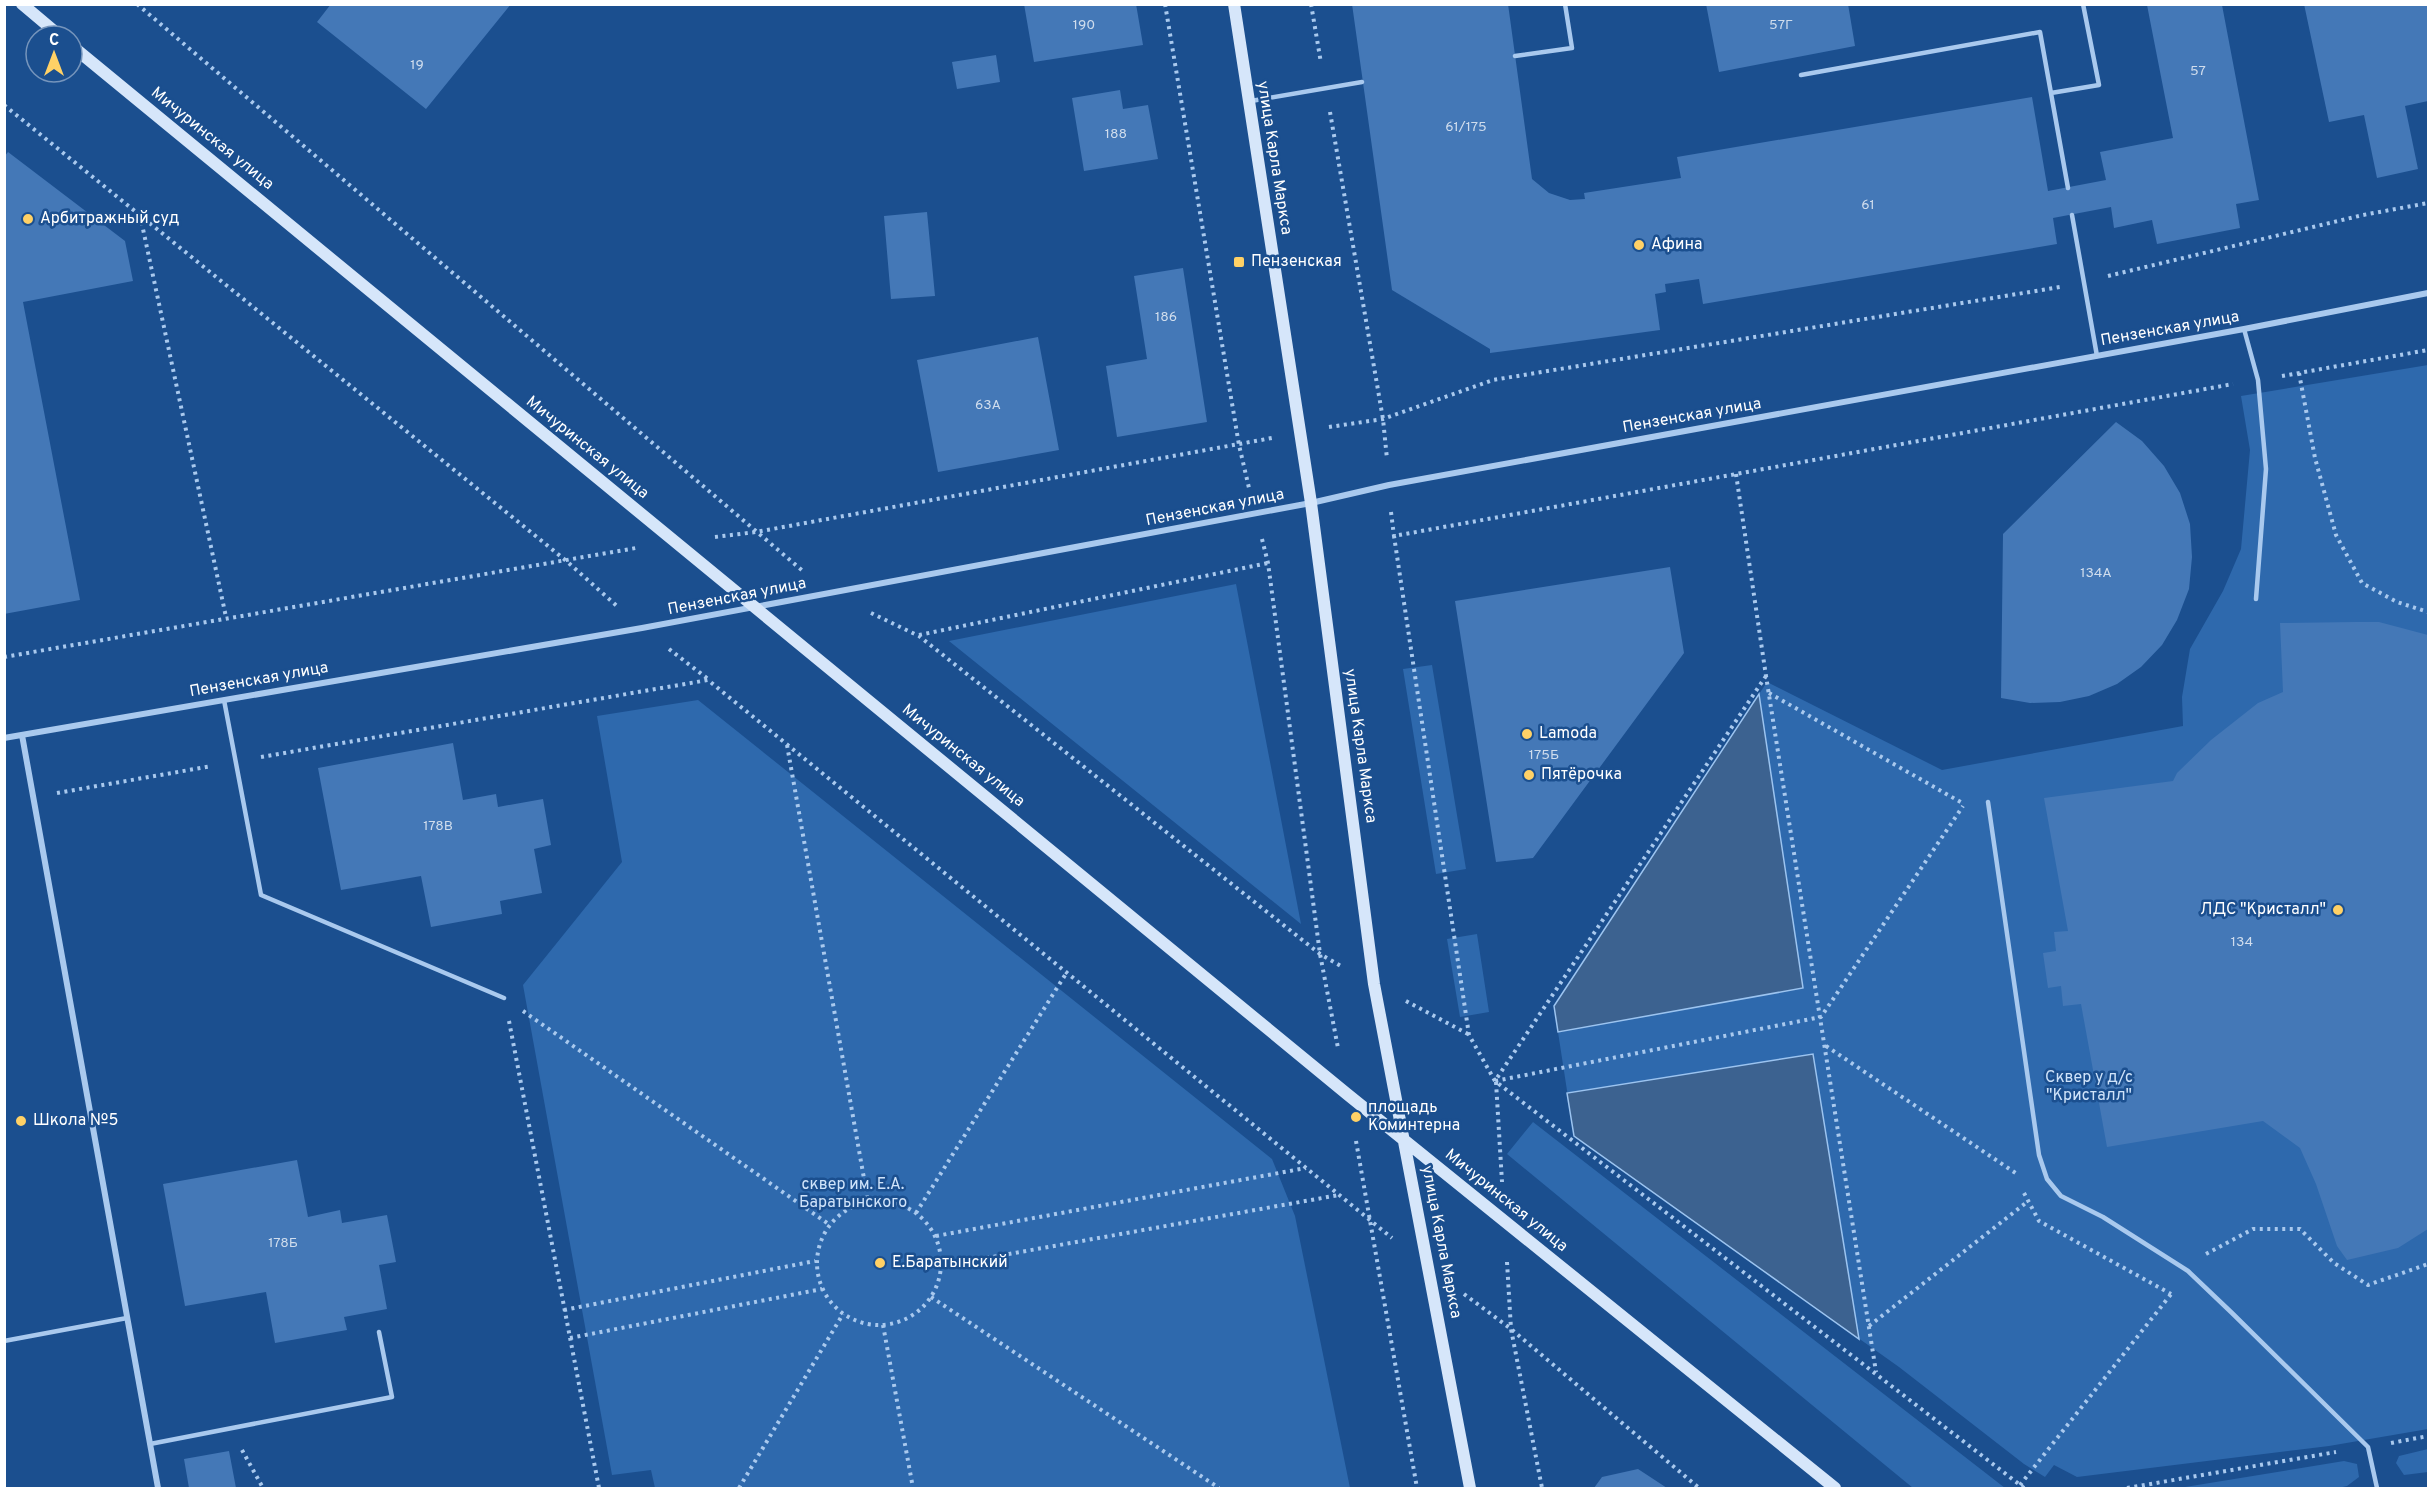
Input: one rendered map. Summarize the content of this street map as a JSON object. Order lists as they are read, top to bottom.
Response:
{
  "streets": {
    "main road": ["Мичуринская улица", "улица Карла Маркса"],
    "street": ["Пензенская улица"]
  },
  "crossings": [
    ["Мичуринская улица", "улица Карла Маркса"],
    ["Мичуринская улица", "Пензенская улица"],
    ["улица Карла Маркса", "Пензенская улица"]
  ],
  "parks": ["Сквер у д/с \"Кристалл\"", "сквер им. Е.А. Баратынского"],
  "places": {
    "other": [
      "Арбитражный суд",
      "Афина",
      "Lamoda",
      "Пятёрочка",
      "ЛДС \"Кристалл\"",
      "площадь Коминтерна",
      "Школа №5",
      "Е.Баратынский"
    ],
    "transit": ["Пензенская"]
  },
  "house_numbers": [
    "190",
    "57Г",
    "19",
    "57",
    "61/175",
    "188",
    "61",
    "186",
    "63А",
    "134А",
    "175Б",
    "178В",
    "134",
    "178Б"
  ],
  "north": "top"
}
